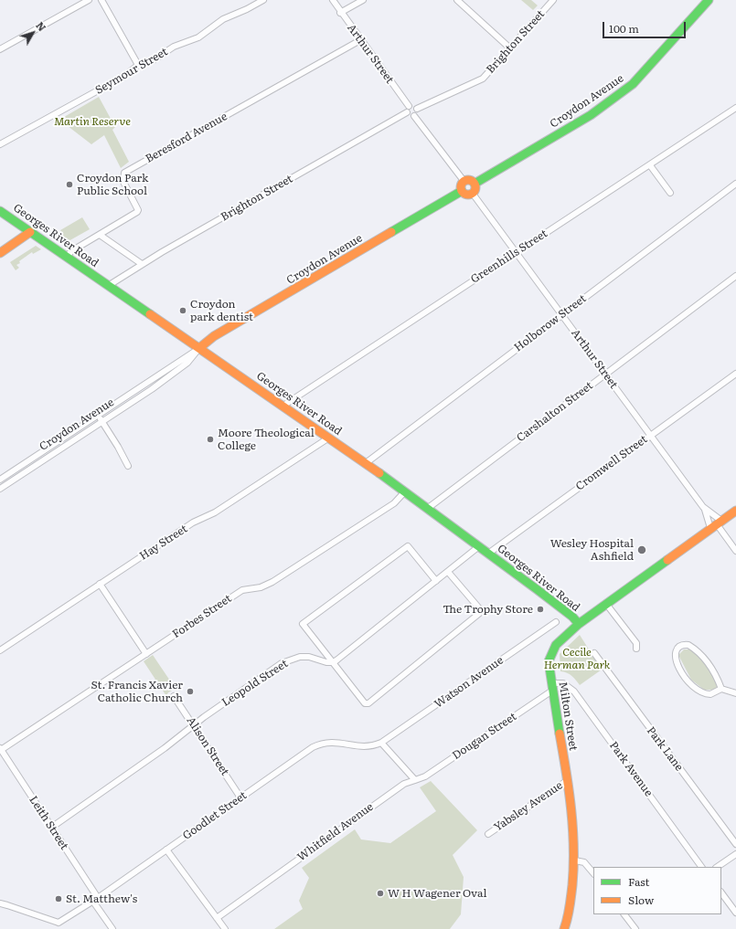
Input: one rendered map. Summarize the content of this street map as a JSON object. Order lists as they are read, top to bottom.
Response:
{
  "streets": {
    "main road": ["Croydon Avenue", "Georges River Road", "Milton Street"],
    "street": [
      "Brighton Street",
      "Arthur Street",
      "Seymour Street",
      "Beresford Avenue",
      "Greenhills Street",
      "Holborow Street",
      "Carshalton Street",
      "Cromwell Street",
      "Hay Street",
      "Forbes Street",
      "Watson Avenue",
      "Leopold Street",
      "Dougan Street",
      "Alison Street",
      "Park Lane",
      "Park Avenue",
      "Yabsley Avenue",
      "Goodlet Street",
      "Leith Street",
      "Whitfield Avenue"
    ]
  },
  "crossings": [
    ["Brighton Street", "Arthur Street"],
    ["Brighton Street", "Georges River Road"],
    ["Arthur Street", "Croydon Avenue"],
    ["Arthur Street", "Beresford Avenue"],
    ["Arthur Street", "Greenhills Street"],
    ["Arthur Street", "Holborow Street"],
    ["Arthur Street", "Carshalton Street"],
    ["Arthur Street", "Cromwell Street"],
    ["Arthur Street", "Milton Street"],
    ["Croydon Avenue", "Georges River Road"],
    ["Beresford Avenue", "Georges River Road"],
    ["Georges River Road", "Greenhills Street"],
    ["Georges River Road", "Holborow Street"],
    ["Georges River Road", "Carshalton Street"],
    ["Georges River Road", "Cromwell Street"],
    ["Georges River Road", "Hay Street"],
    ["Georges River Road", "Forbes Street"],
    ["Georges River Road", "Milton Street"],
    ["Forbes Street", "Leith Street"],
    ["Watson Avenue", "Goodlet Street"],
    ["Leopold Street", "Alison Street"],
    ["Leopold Street", "Leith Street"],
    ["Milton Street", "Dougan Street"],
    ["Milton Street", "Park Avenue"],
    ["Milton Street", "Yabsley Avenue"],
    ["Dougan Street", "Park Avenue"],
    ["Dougan Street", "Whitfield Avenue"],
    ["Alison Street", "Goodlet Street"],
    ["Goodlet Street", "Leith Street"]
  ],
  "parks": ["Martin Reserve", "Cecile Herman Park"],
  "places": [
    "Croydon Park Public School",
    "Croydon park dentist",
    "Moore Theological College",
    "Wesley Hospital Ashfield",
    "The Trophy Store",
    "St. Francis Xavier Catholic Church",
    "W H Wagener Oval",
    "St. Matthew's"
  ],
  "legend": ["Fast", "Slow"],
  "scale_bar": "100 m",
  "north": "top right"
}
